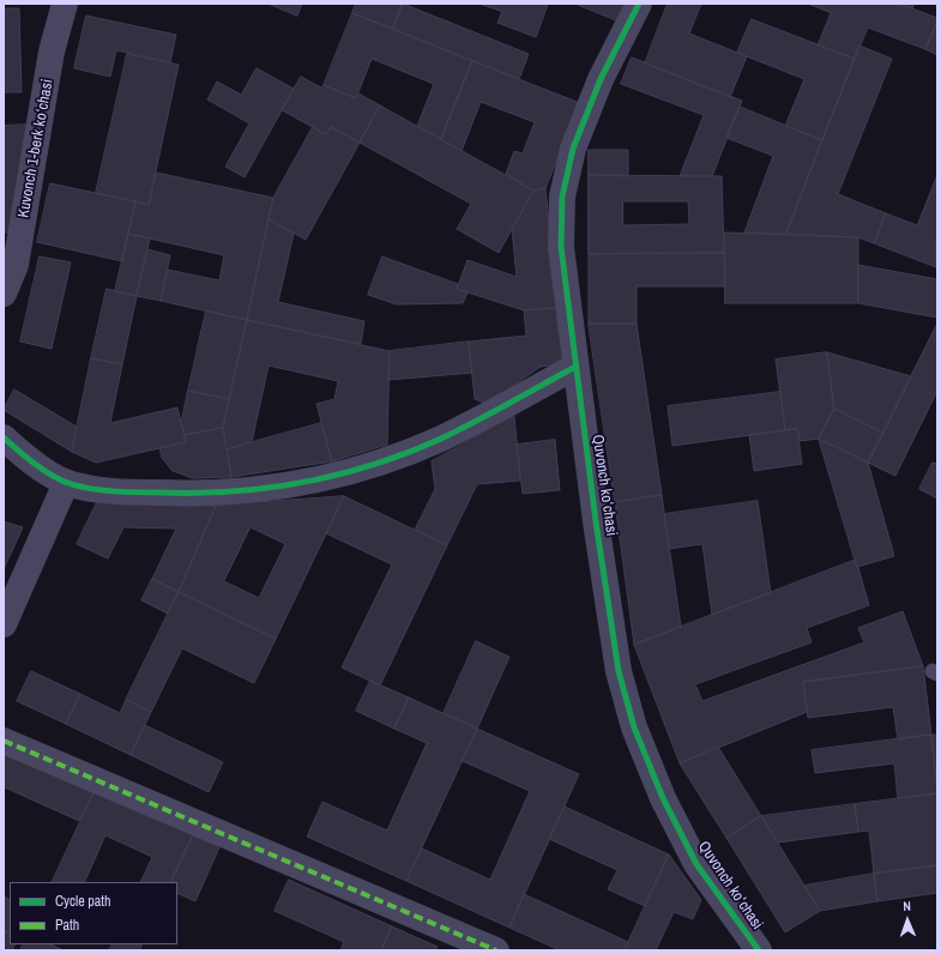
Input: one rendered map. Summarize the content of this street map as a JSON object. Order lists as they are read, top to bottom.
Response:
{
  "streets": {
    "street": ["Kuvonch 1-berk koʻchasi", "Quvonch koʻchasi"]
  },
  "legend": ["Cycle path", "Path"],
  "north": "top"
}
